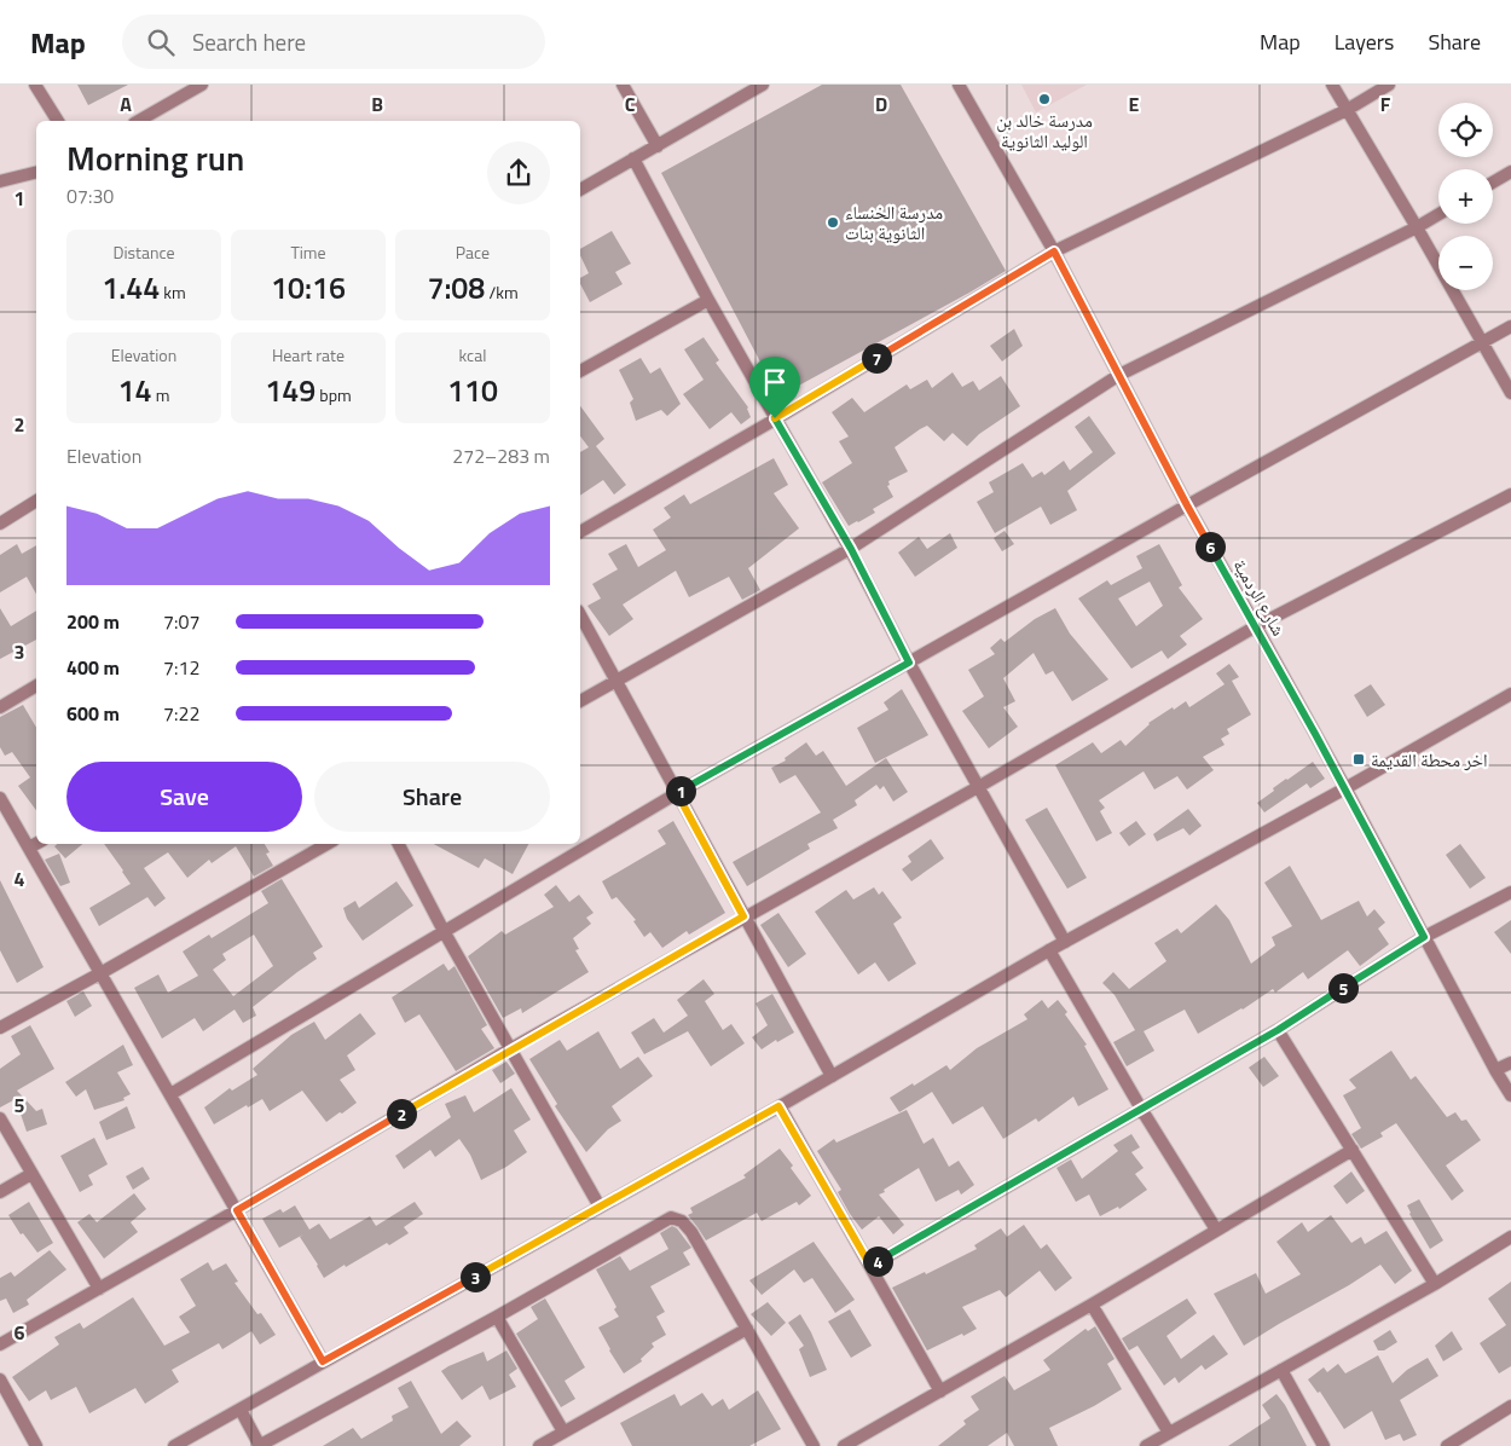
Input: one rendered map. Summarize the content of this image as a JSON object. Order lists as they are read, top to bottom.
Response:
{
  "streets": {
    "street": ["شارع الردمية"]
  },
  "places": {
    "other": ["مدرسة خالد بن الوليد الثانوية", "مدرسة الخنساء الثانوية بنات"],
    "transit": ["اخر محطة القديمة"]
  },
  "page": {
    "header": "Map",
    "search": "Search here",
    "nav": ["Map", "Layers", "Share"],
    "map_buttons": ["+", "−"],
    "heading": ["Morning run", "07:30"],
    "stats": [
      ["Distance", "1.44 km"],
      ["Time", "10:16"],
      ["Pace", "7:08 /km"],
      ["Elevation", "14 m"],
      ["Heart rate", "149 bpm"],
      ["kcal", "110"]
    ],
    "pins": [
      "7",
      "6",
      "1",
      "5",
      "2",
      "4",
      "3"
    ],
    "chart": ["Elevation", "272–283 m"],
    "list": [
      {
        "name": "200 m",
        "note": "7:07"
      },
      {
        "name": "400 m",
        "note": "7:12"
      },
      {
        "name": "600 m",
        "note": "7:22"
      }
    ],
    "buttons": ["Save", "Share"]
  },
  "grid": {
    "columns": [
      "A",
      "B",
      "C",
      "D",
      "E",
      "F"
    ],
    "rows": [
      "1",
      "2",
      "3",
      "4",
      "5",
      "6"
    ]
  }
}
